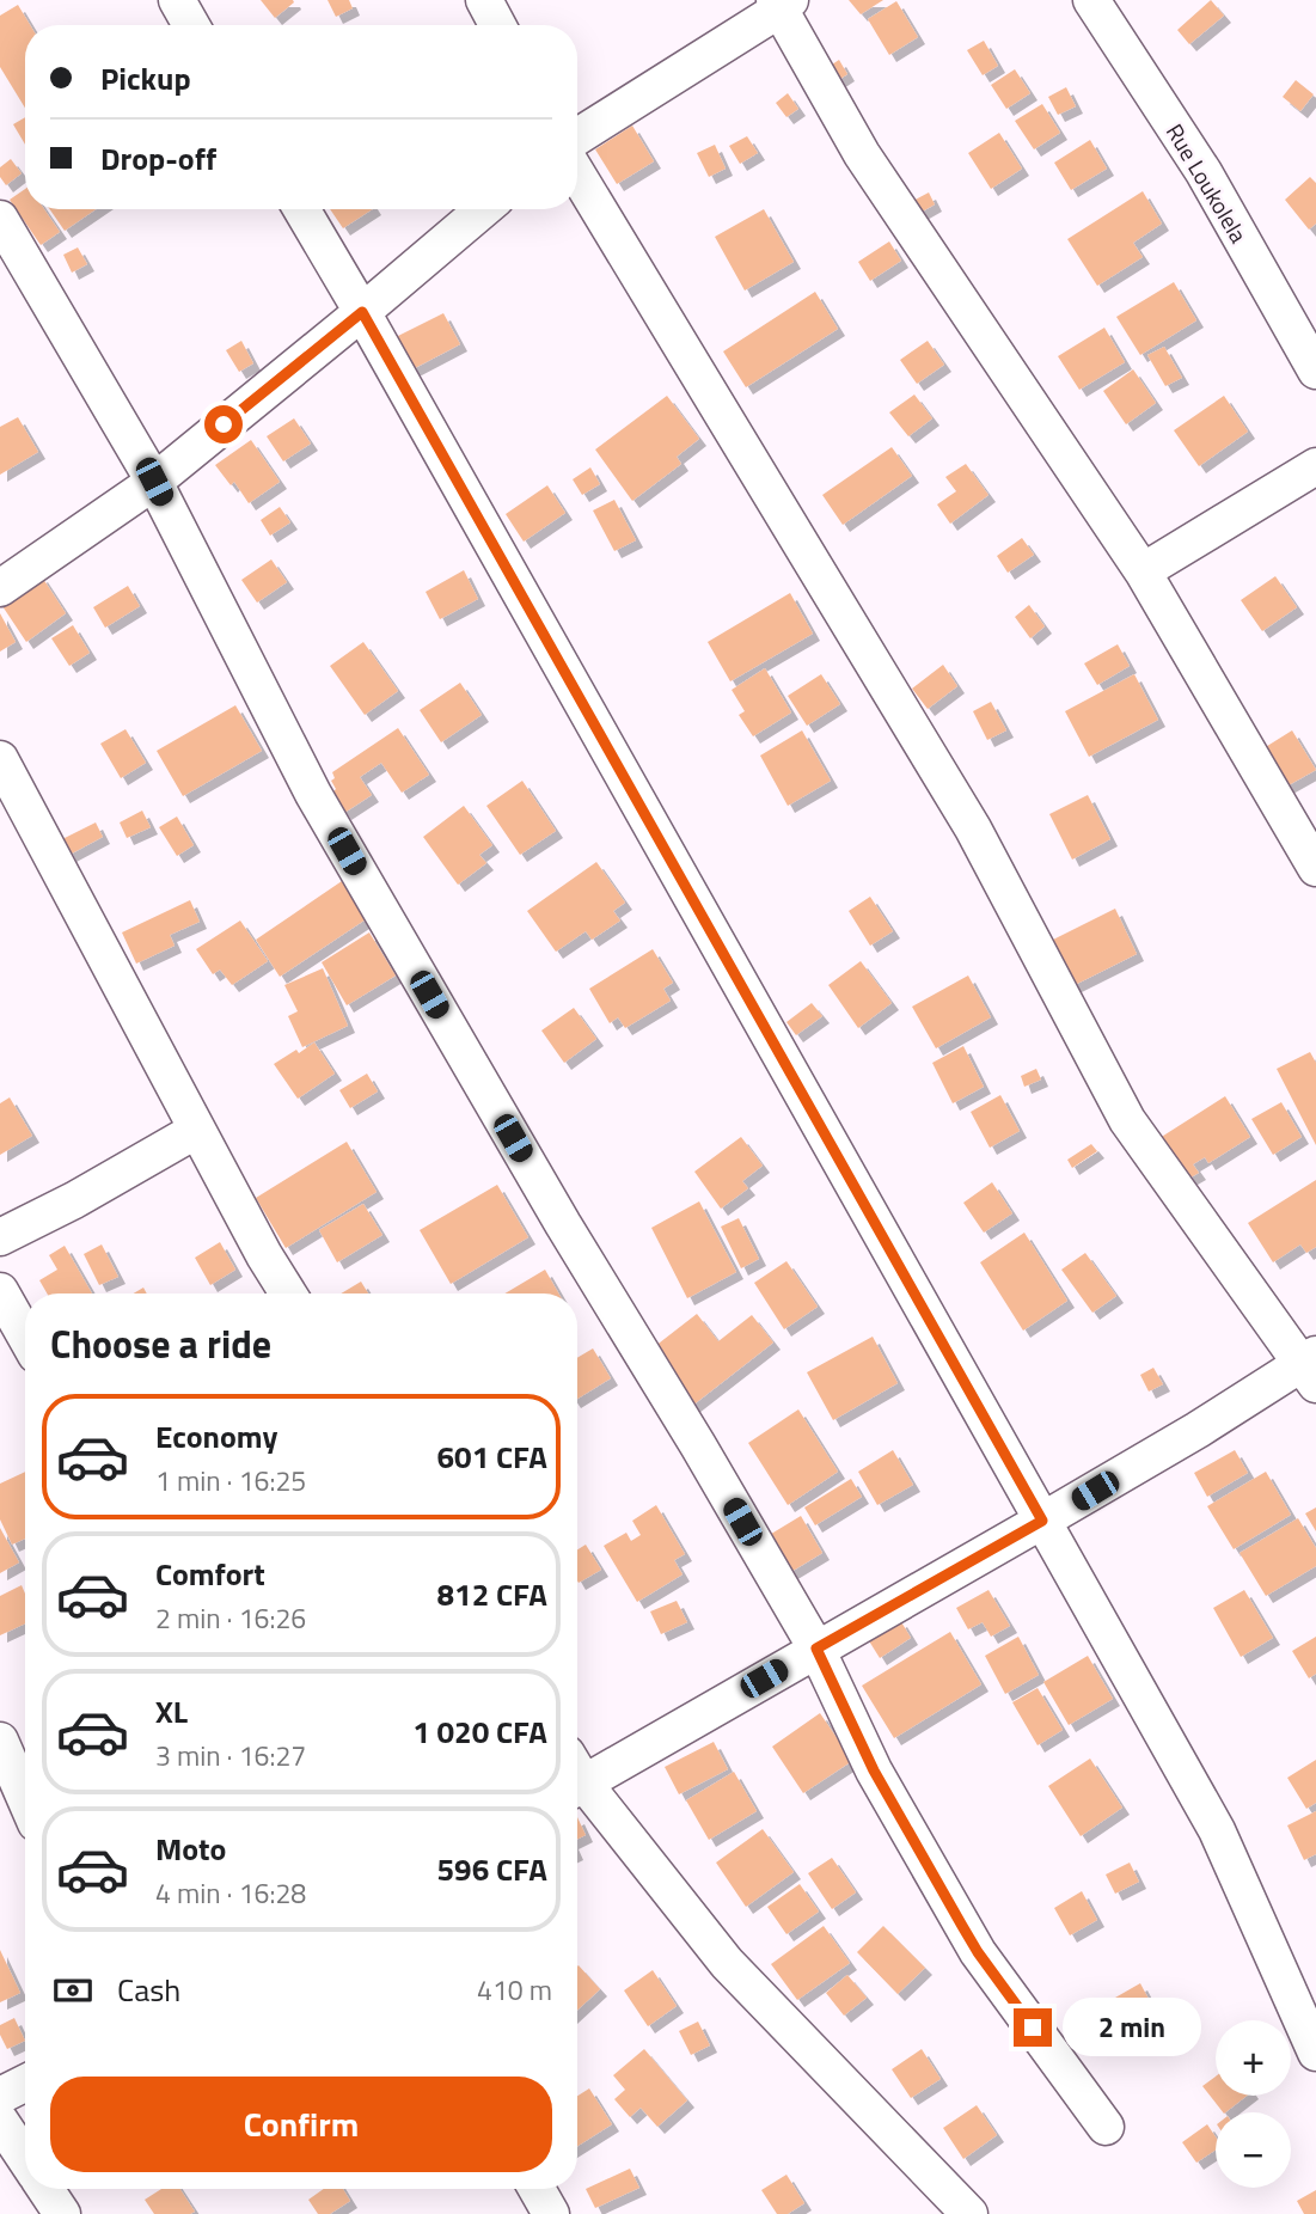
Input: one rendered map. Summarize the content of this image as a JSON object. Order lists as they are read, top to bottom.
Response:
{
  "streets": {
    "street": ["Rue Loukolela"]
  },
  "page": {
    "banner": ["Pickup", "Drop-off"],
    "heading": "Choose a ride",
    "list": [
      {
        "name": "Economy",
        "note": "1 min · 16:25",
        "value": "601 CFA"
      },
      {
        "name": "Comfort",
        "note": "2 min · 16:26",
        "value": "812 CFA"
      },
      {
        "name": "XL",
        "note": "3 min · 16:27",
        "value": "1 020 CFA"
      },
      {
        "name": "Moto",
        "note": "4 min · 16:28",
        "value": "596 CFA"
      }
    ],
    "pay": ["Cash", "410 m"],
    "bubble": "2 min",
    "map_buttons": ["+", "−"],
    "buttons": "Confirm"
  }
}
